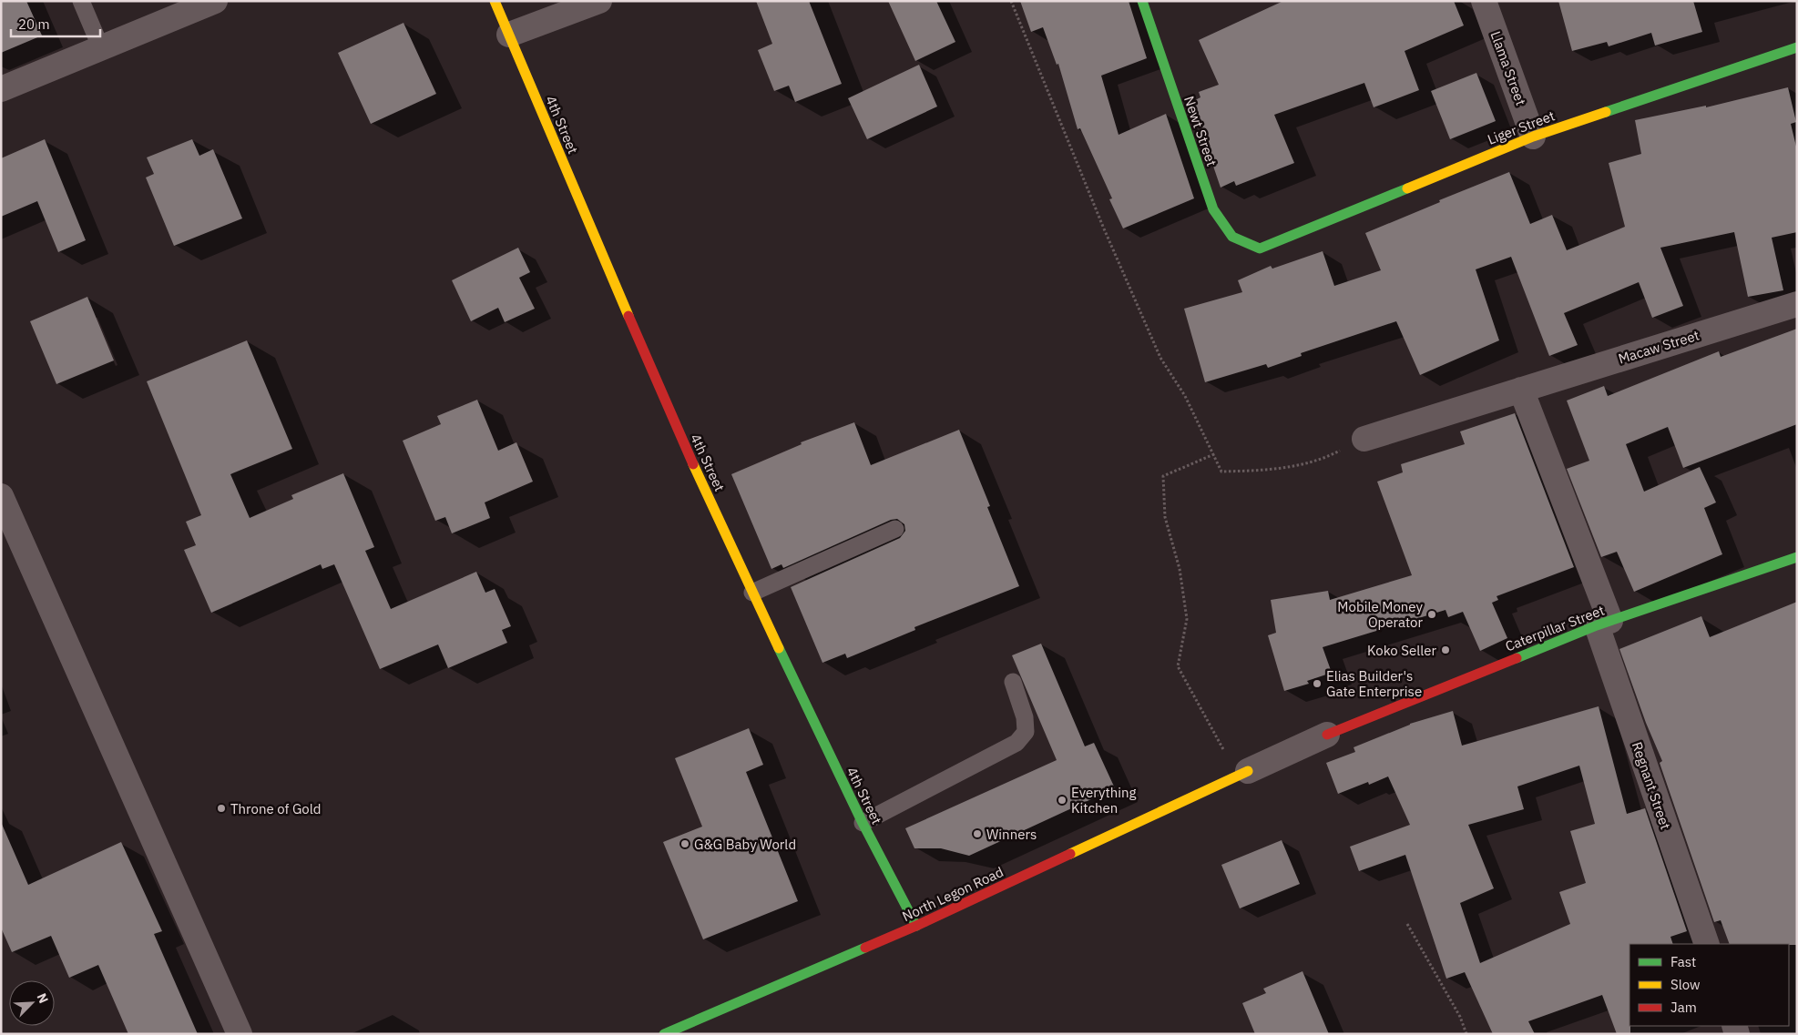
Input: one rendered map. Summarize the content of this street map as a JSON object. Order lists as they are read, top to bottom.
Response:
{
  "streets": {
    "street": [
      "Llama Street",
      "4th Street",
      "Liger Street",
      "Newt Street",
      "Macaw Street",
      "Caterpillar Street",
      "Regnant Street",
      "North Legon Road"
    ]
  },
  "crossings": [
    ["Llama Street", "Liger Street"],
    ["4th Street", "North Legon Road"],
    ["Liger Street", "Newt Street"],
    ["Caterpillar Street", "Regnant Street"]
  ],
  "places": [
    "Mobile Money Operator",
    "Koko Seller",
    "Elias Builder's Gate Enterprise",
    "Everything Kitchen",
    "Throne of Gold",
    "Winners",
    "G&G Baby World"
  ],
  "legend": ["Fast", "Slow", "Jam"],
  "scale_bar": "20 m",
  "north": "top right"
}
